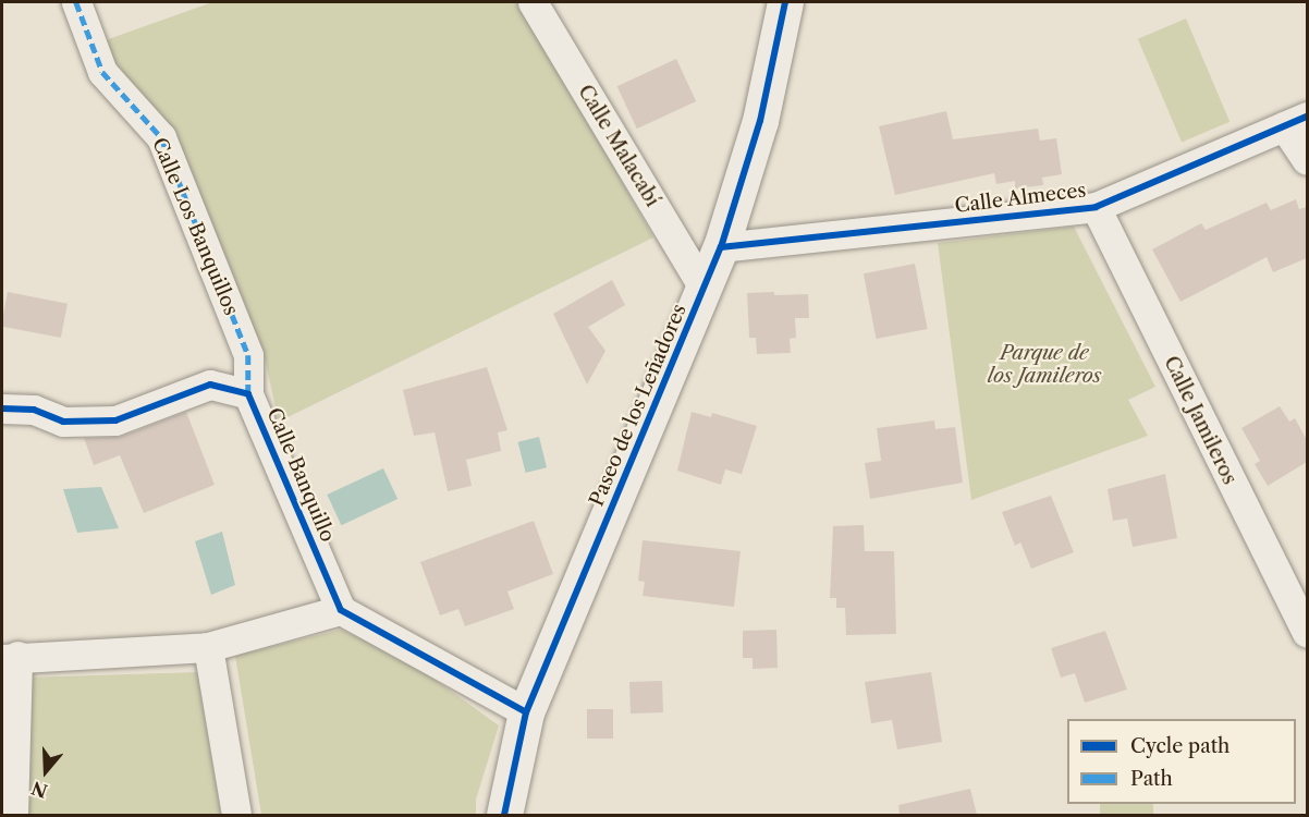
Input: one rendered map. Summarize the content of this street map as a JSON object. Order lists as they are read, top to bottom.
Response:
{
  "streets": {
    "street": [
      "Calle Malacabí",
      "Calle Almeces",
      "Calle Los Banquillos",
      "Paseo de los Leñadores",
      "Calle Jamileros",
      "Calle Banquillo"
    ]
  },
  "crossings": [
    ["Calle Malacabí", "Paseo de los Leñadores"],
    ["Calle Almeces", "Paseo de los Leñadores"],
    ["Calle Almeces", "Calle Jamileros"],
    ["Calle Los Banquillos", "Calle Banquillo"]
  ],
  "parks": ["Parque de los Jamileros"],
  "legend": ["Cycle path", "Path"],
  "north": "bottom"
}
